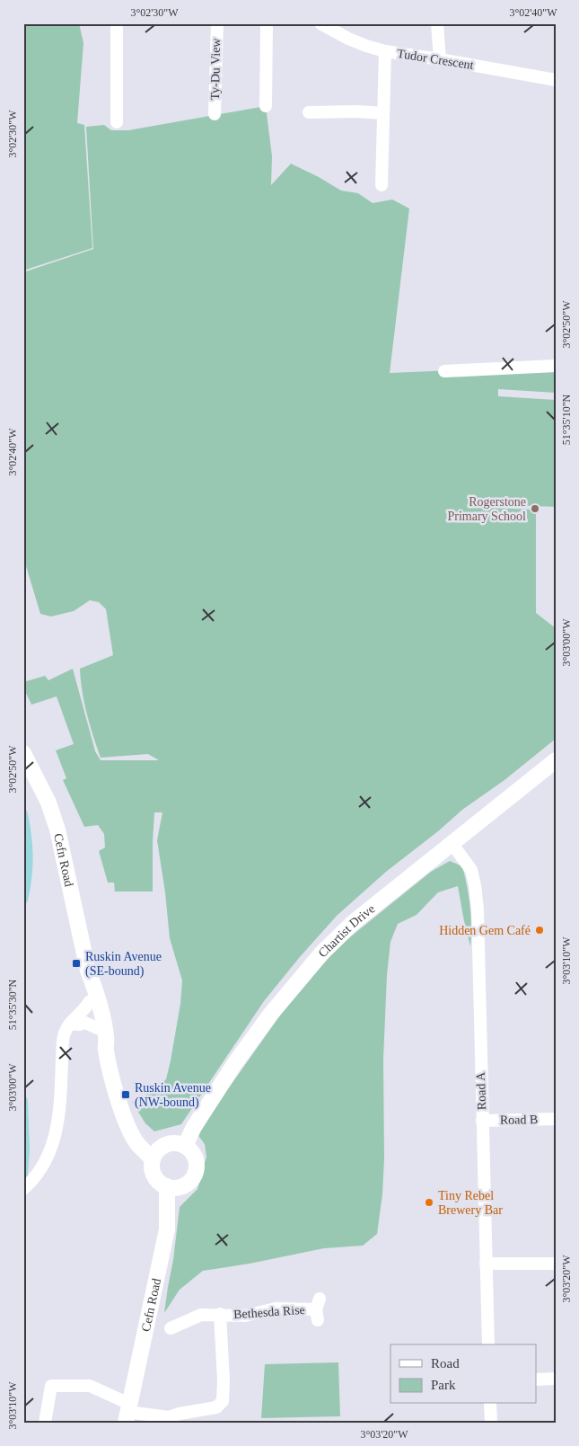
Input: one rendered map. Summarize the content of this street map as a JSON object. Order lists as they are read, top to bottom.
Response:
{
  "streets": {
    "main road": ["Cefn Road", "Chartist Drive"],
    "street": [
      "Tudor Crescent",
      "Ty-Du View",
      "Road A",
      "Road B",
      "Bethesda Rise"
    ]
  },
  "crossings": [
    ["Cefn Road", "Chartist Drive"],
    ["Chartist Drive", "Road A"],
    ["Road A", "Road B"]
  ],
  "places": {
    "other": ["Rogerstone Primary School", "Hidden Gem Café", "Tiny Rebel Brewery Bar"],
    "transit": ["Ruskin Avenue (SE-bound)", "Ruskin Avenue (NW-bound)"]
  },
  "legend": ["Road", "Park"],
  "coordinates": [
    "3°02'30\"W",
    "3°02'40\"W",
    "3°02'50\"W",
    "51°35'10\"N",
    "3°03'00\"W",
    "3°03'10\"W",
    "51°35'30\"N",
    "3°03'20\"W"
  ]
}
